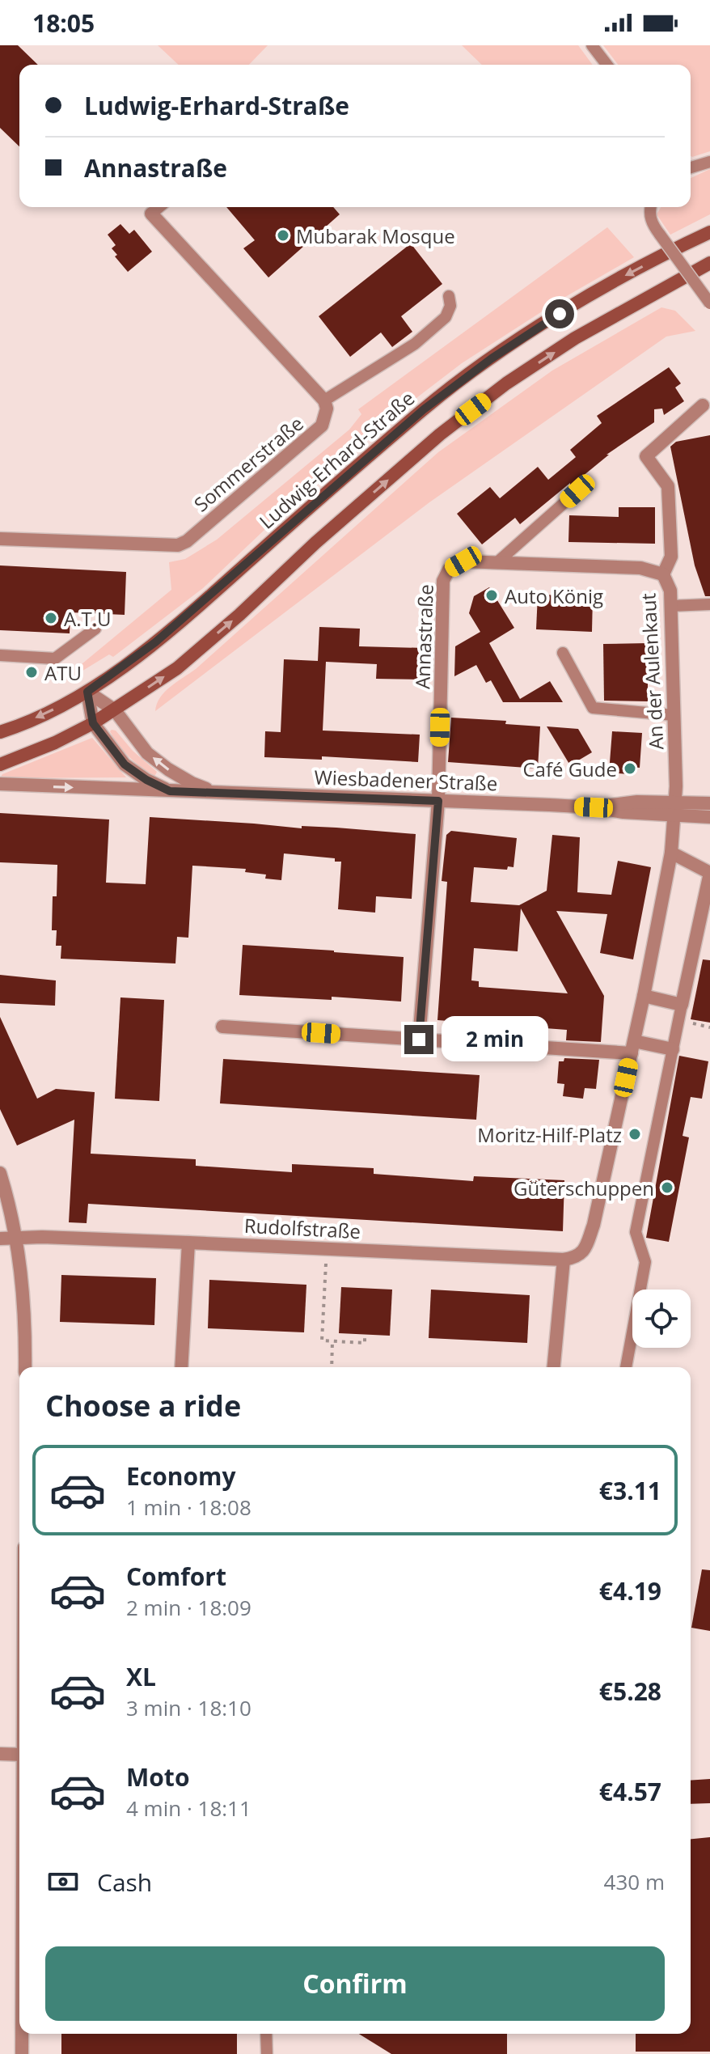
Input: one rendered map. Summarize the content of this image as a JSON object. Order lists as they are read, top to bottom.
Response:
{
  "streets": {
    "main road": ["Ludwig-Erhard-Straße"],
    "street": [
      "Sommerstraße",
      "Annastraße",
      "An der Aulenkaut",
      "Wiesbadener Straße",
      "Rudolfstraße"
    ]
  },
  "crossings": [
    ["Ludwig-Erhard-Straße", "Wiesbadener Straße"],
    ["Annastraße", "An der Aulenkaut"],
    ["Annastraße", "Wiesbadener Straße"],
    ["An der Aulenkaut", "Wiesbadener Straße"],
    ["An der Aulenkaut", "Rudolfstraße"]
  ],
  "places": [
    "Mubarak Mosque",
    "Auto König",
    "A.T.U",
    "ATU",
    "Café Gude",
    "Moritz-Hilf-Platz",
    "Güterschuppen"
  ],
  "page": {
    "status": "18:05",
    "banner": ["Ludwig-Erhard-Straße", "Annastraße"],
    "bubble": "2 min",
    "heading": "Choose a ride",
    "list": [
      {
        "name": "Economy",
        "note": "1 min · 18:08",
        "value": "€3.11"
      },
      {
        "name": "Comfort",
        "note": "2 min · 18:09",
        "value": "€4.19"
      },
      {
        "name": "XL",
        "note": "3 min · 18:10",
        "value": "€5.28"
      },
      {
        "name": "Moto",
        "note": "4 min · 18:11",
        "value": "€4.57"
      }
    ],
    "pay": ["Cash", "430 m"],
    "buttons": "Confirm"
  }
}
